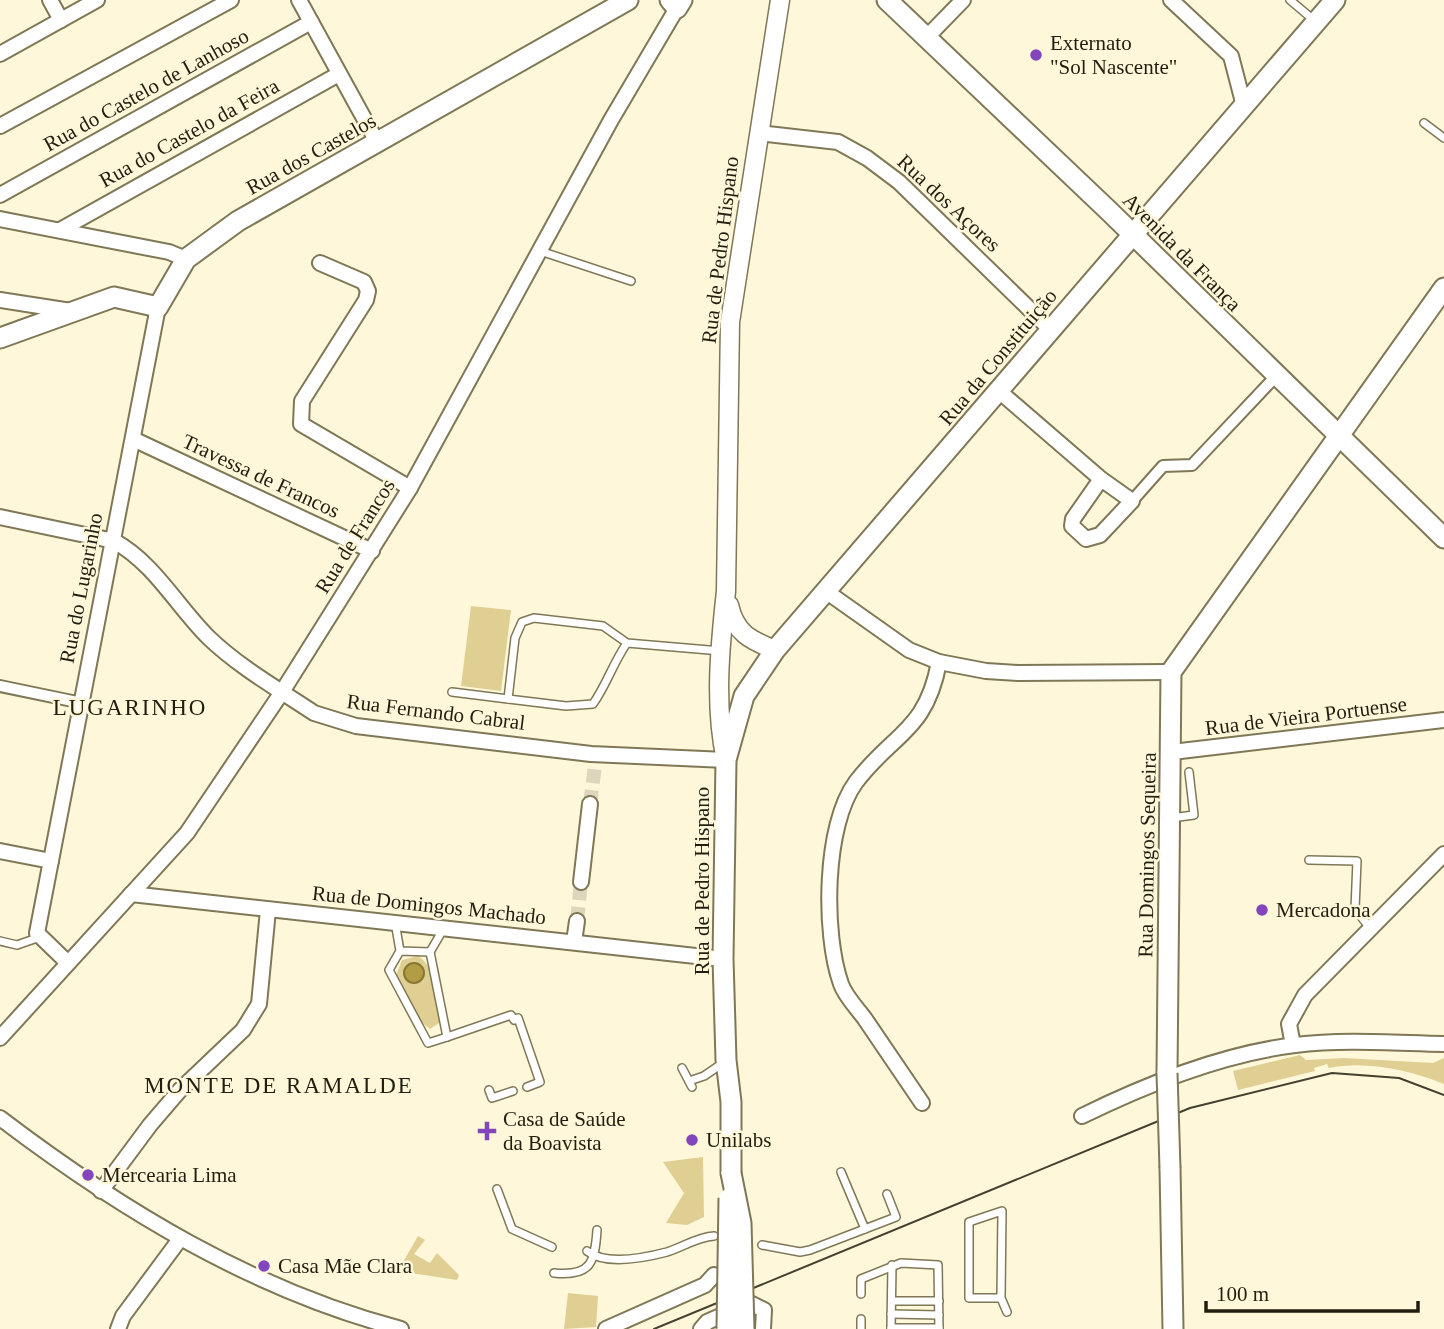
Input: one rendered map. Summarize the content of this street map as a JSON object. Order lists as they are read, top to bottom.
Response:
{
  "streets": {
    "main road": [
      "Rua dos Castelos",
      "Rua de Pedro Hispano",
      "Avenida da França",
      "Rua da Constituição",
      "Rua do Lugarinho",
      "Rua Domingos Sequeira"
    ],
    "street": [
      "Rua do Castelo de Lanhoso",
      "Rua do Castelo da Feira",
      "Rua dos Açores",
      "Travessa de Francos",
      "Rua de Francos",
      "Rua Fernando Cabral",
      "Rua de Vieira Portuense",
      "Rua de Domingos Machado"
    ]
  },
  "crossings": [
    ["Rua dos Castelos", "Rua do Lugarinho"],
    ["Rua dos Açores", "Rua de Pedro Hispano"],
    ["Rua dos Açores", "Rua da Constituição"],
    ["Rua de Pedro Hispano", "Rua da Constituição"],
    ["Rua de Pedro Hispano", "Rua Fernando Cabral"],
    ["Rua de Pedro Hispano", "Rua de Domingos Machado"],
    ["Avenida da França", "Rua da Constituição"],
    ["Rua da Constituição", "Rua Fernando Cabral"],
    ["Travessa de Francos", "Rua de Francos"],
    ["Travessa de Francos", "Rua do Lugarinho"],
    ["Rua de Francos", "Rua Fernando Cabral"],
    ["Rua de Francos", "Rua de Domingos Machado"],
    ["Rua do Lugarinho", "Rua Fernando Cabral"],
    ["Rua de Vieira Portuense", "Rua Domingos Sequeira"]
  ],
  "districts": ["LUGARINHO", "MONTE DE RAMALDE"],
  "places": {
    "other": [
      "Externato \"Sol Nascente\"",
      "Mercadona",
      "Unilabs",
      "Mercearia Lima",
      "Casa Mãe Clara"
    ],
    "health": ["Casa de Saúde da Boavista"]
  },
  "scale_bar": "100 m"
}
